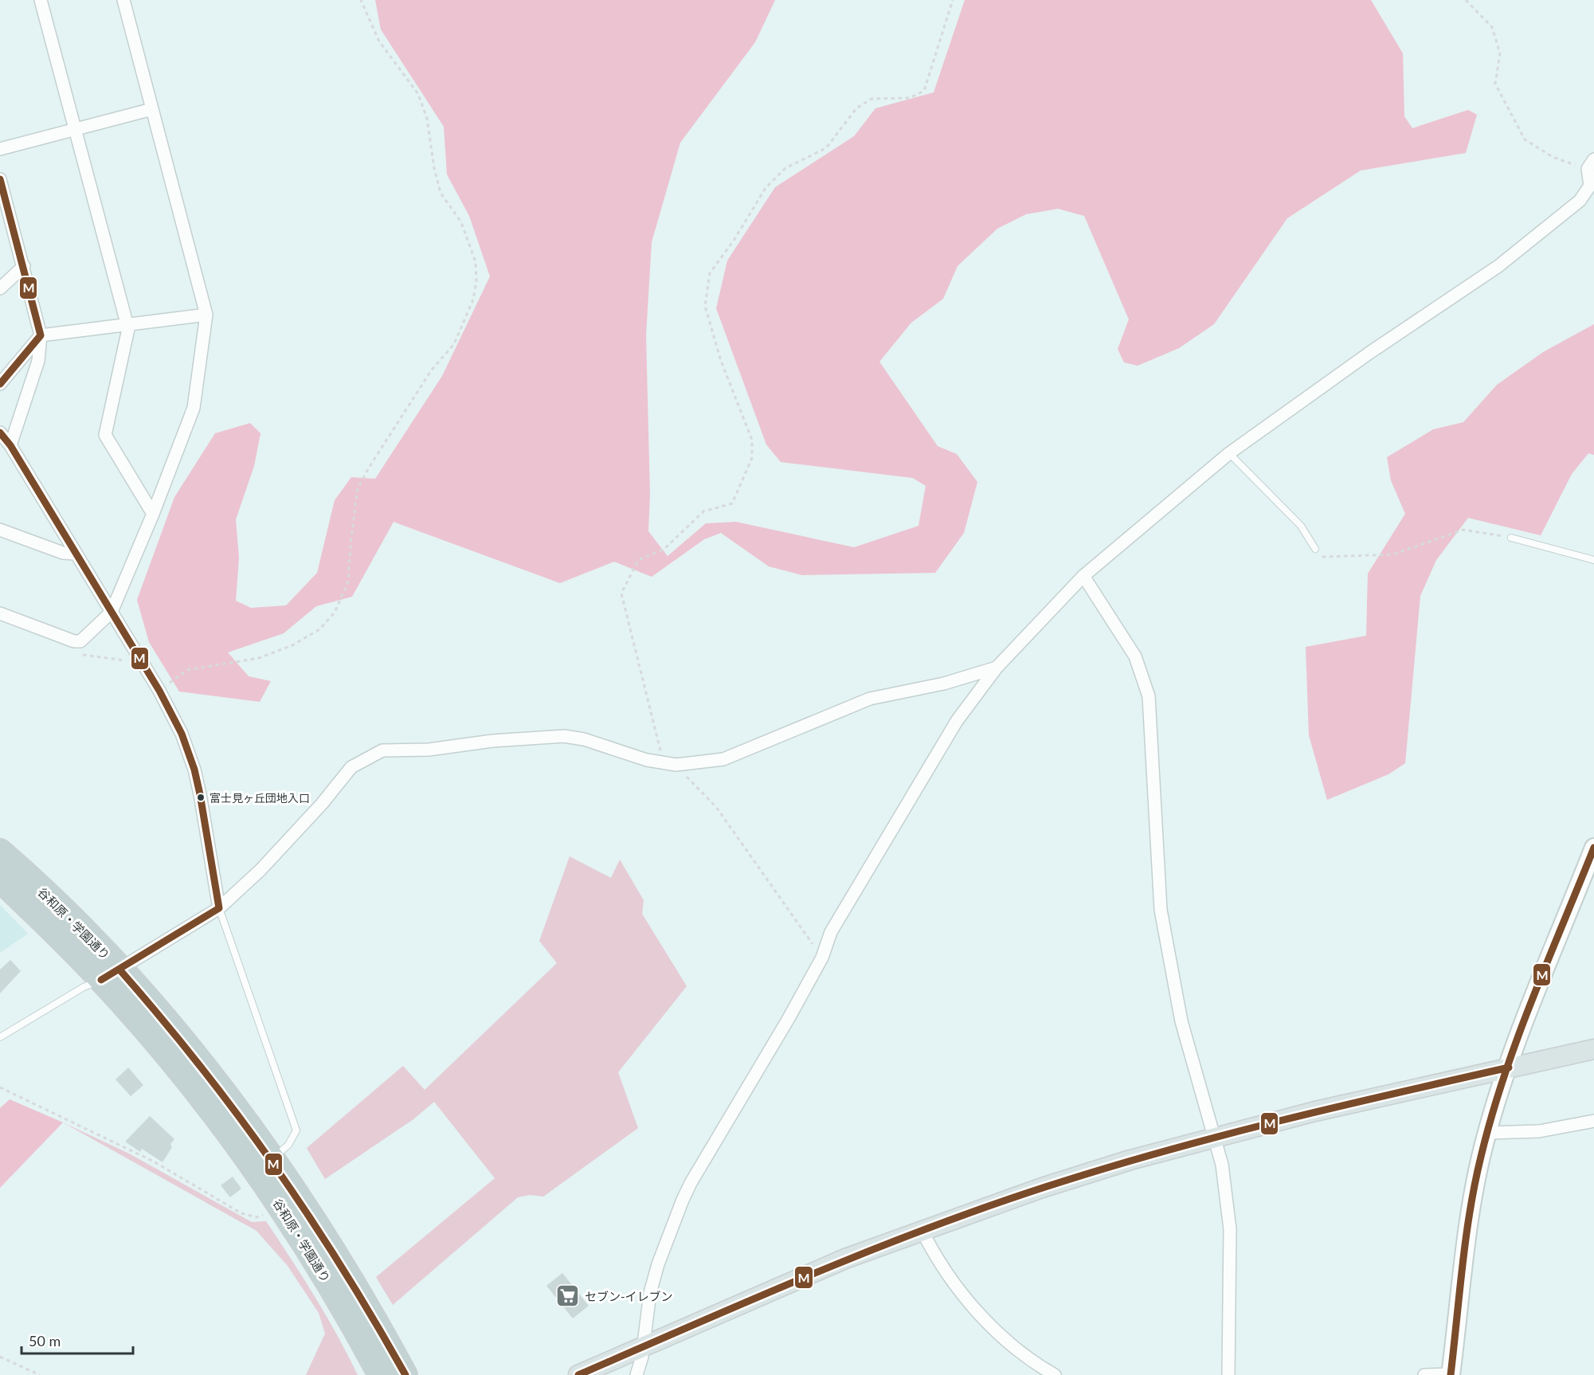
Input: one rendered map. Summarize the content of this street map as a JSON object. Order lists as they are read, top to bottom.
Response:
{
  "streets": {
    "highway": ["谷和原・学園通り"]
  },
  "places": {
    "other": ["富士見ヶ丘団地入口"],
    "supermarket": ["セブン-イレブン"]
  },
  "lines": ["transit line M"],
  "scale_bar": "50 m"
}
